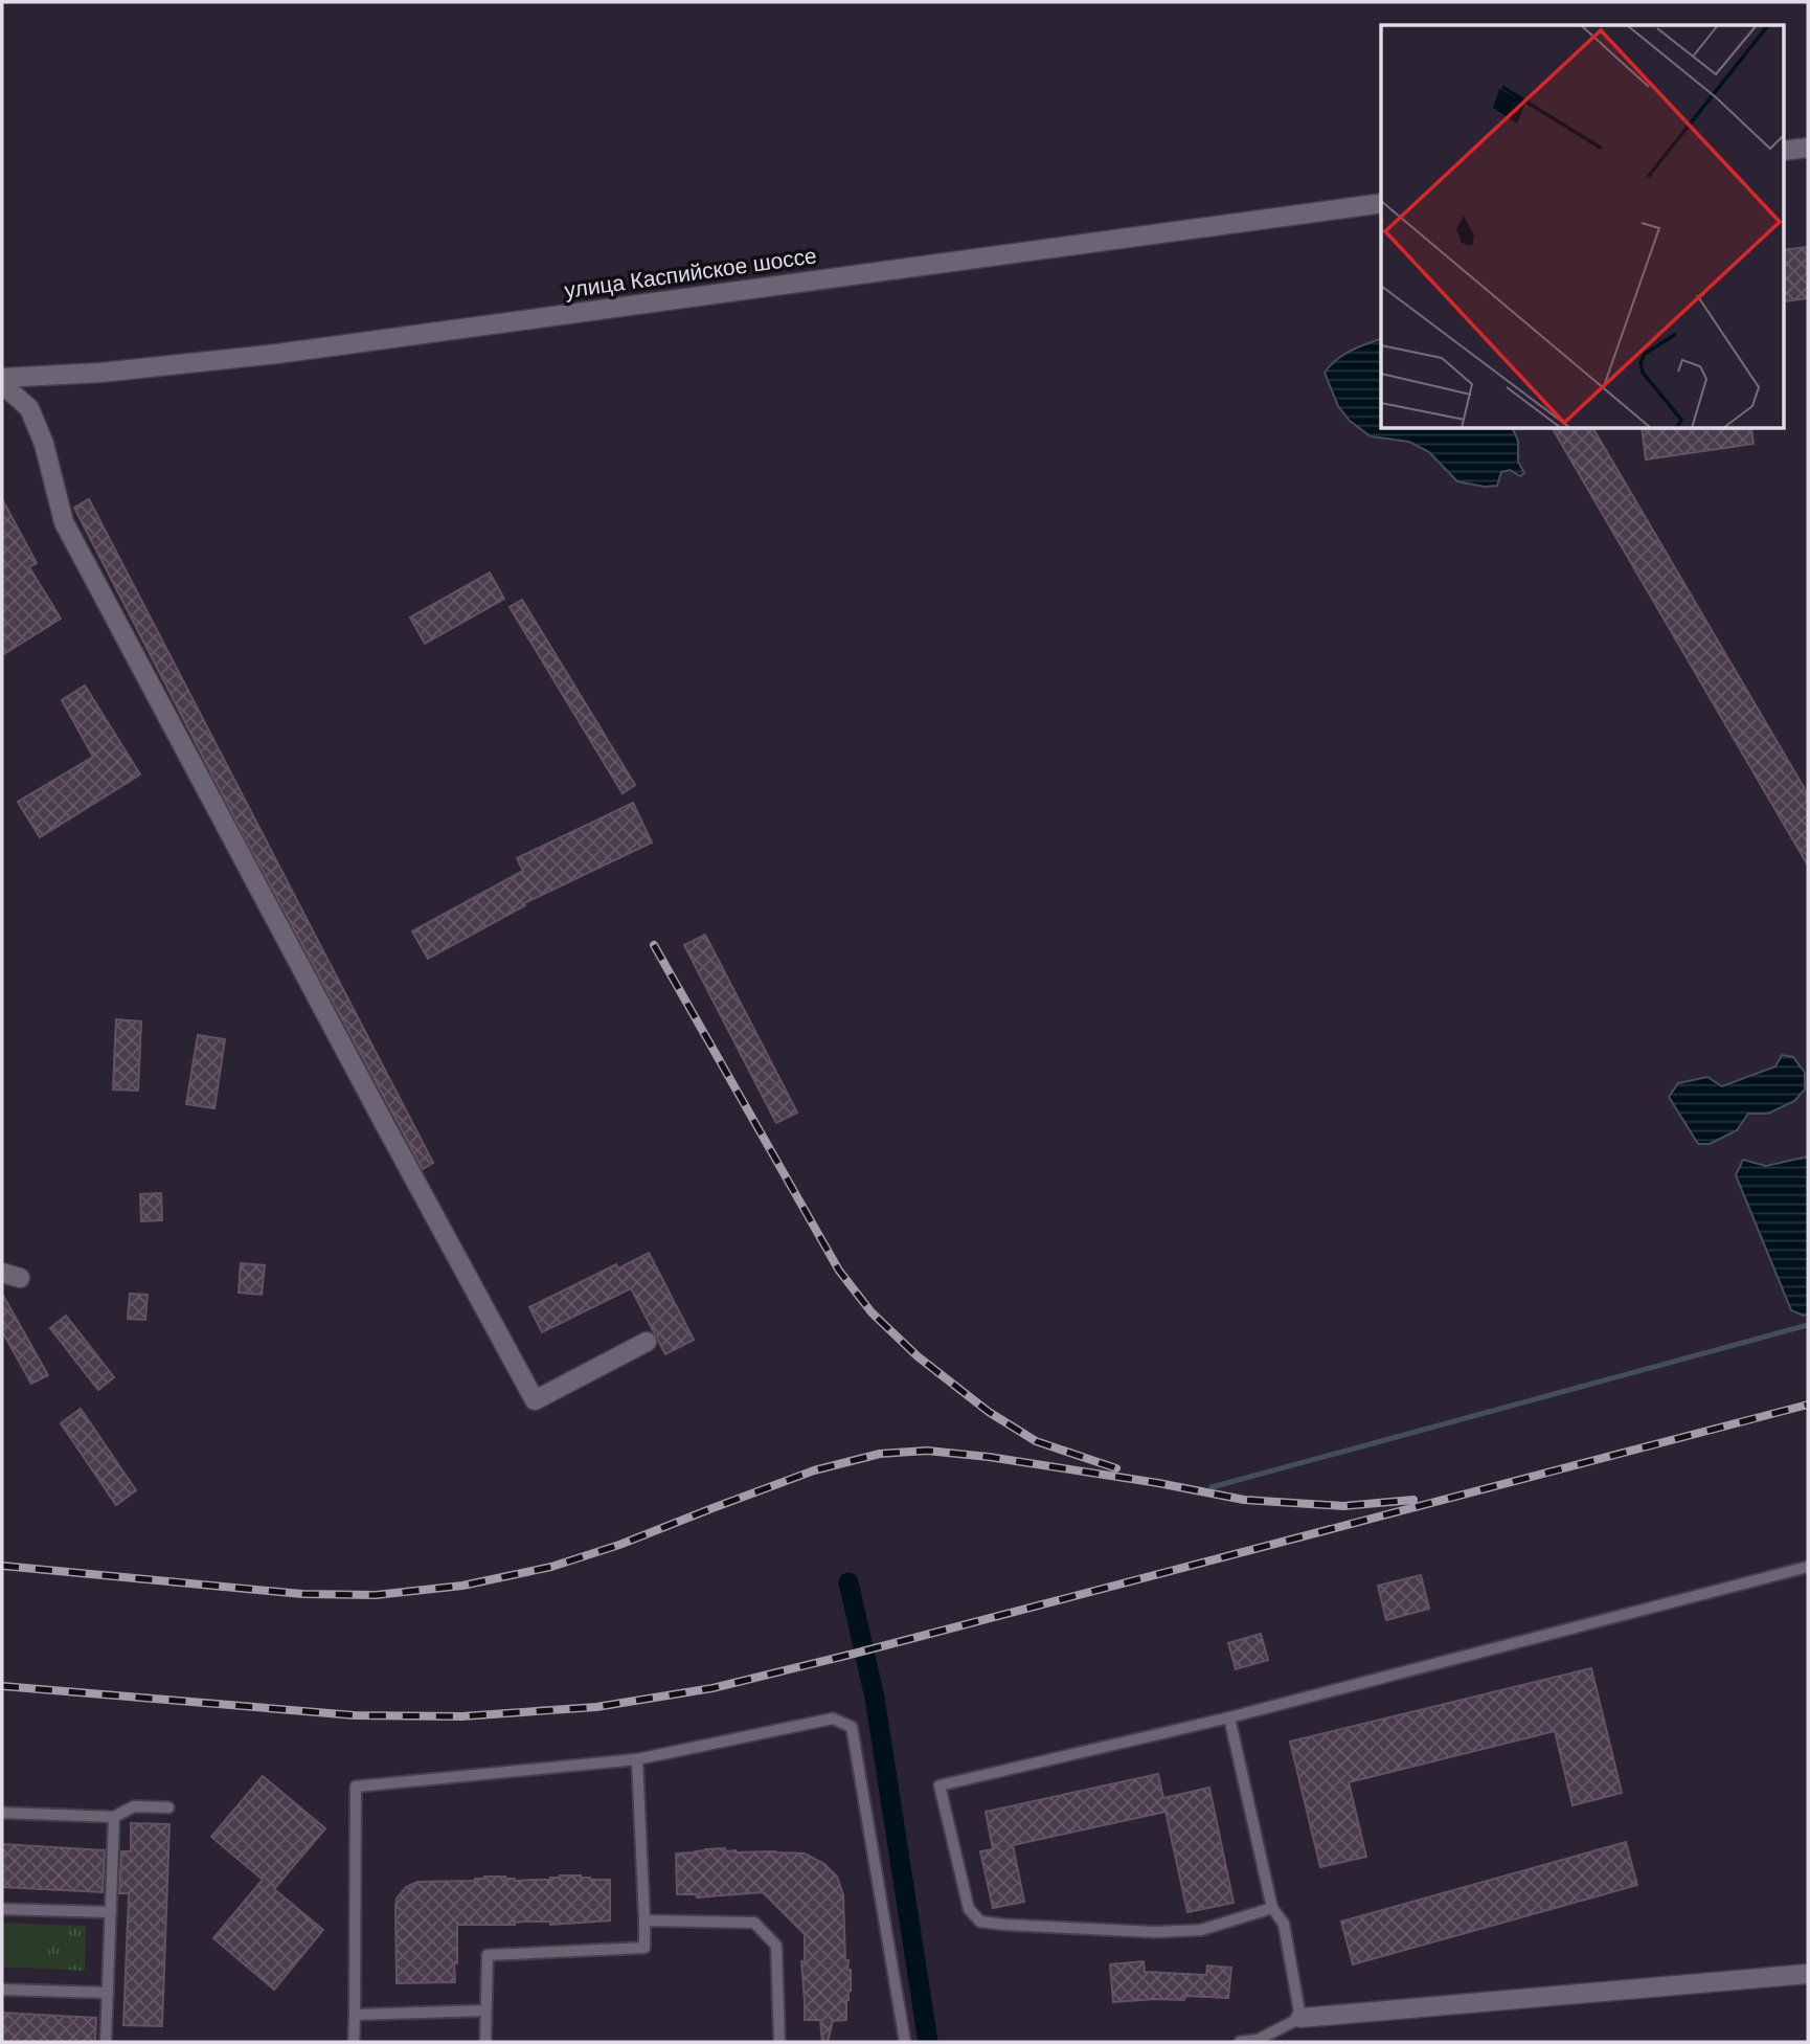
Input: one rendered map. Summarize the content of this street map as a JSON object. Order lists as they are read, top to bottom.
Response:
{
  "streets": {
    "street": ["улица Каспийское шоссе"]
  }
}
